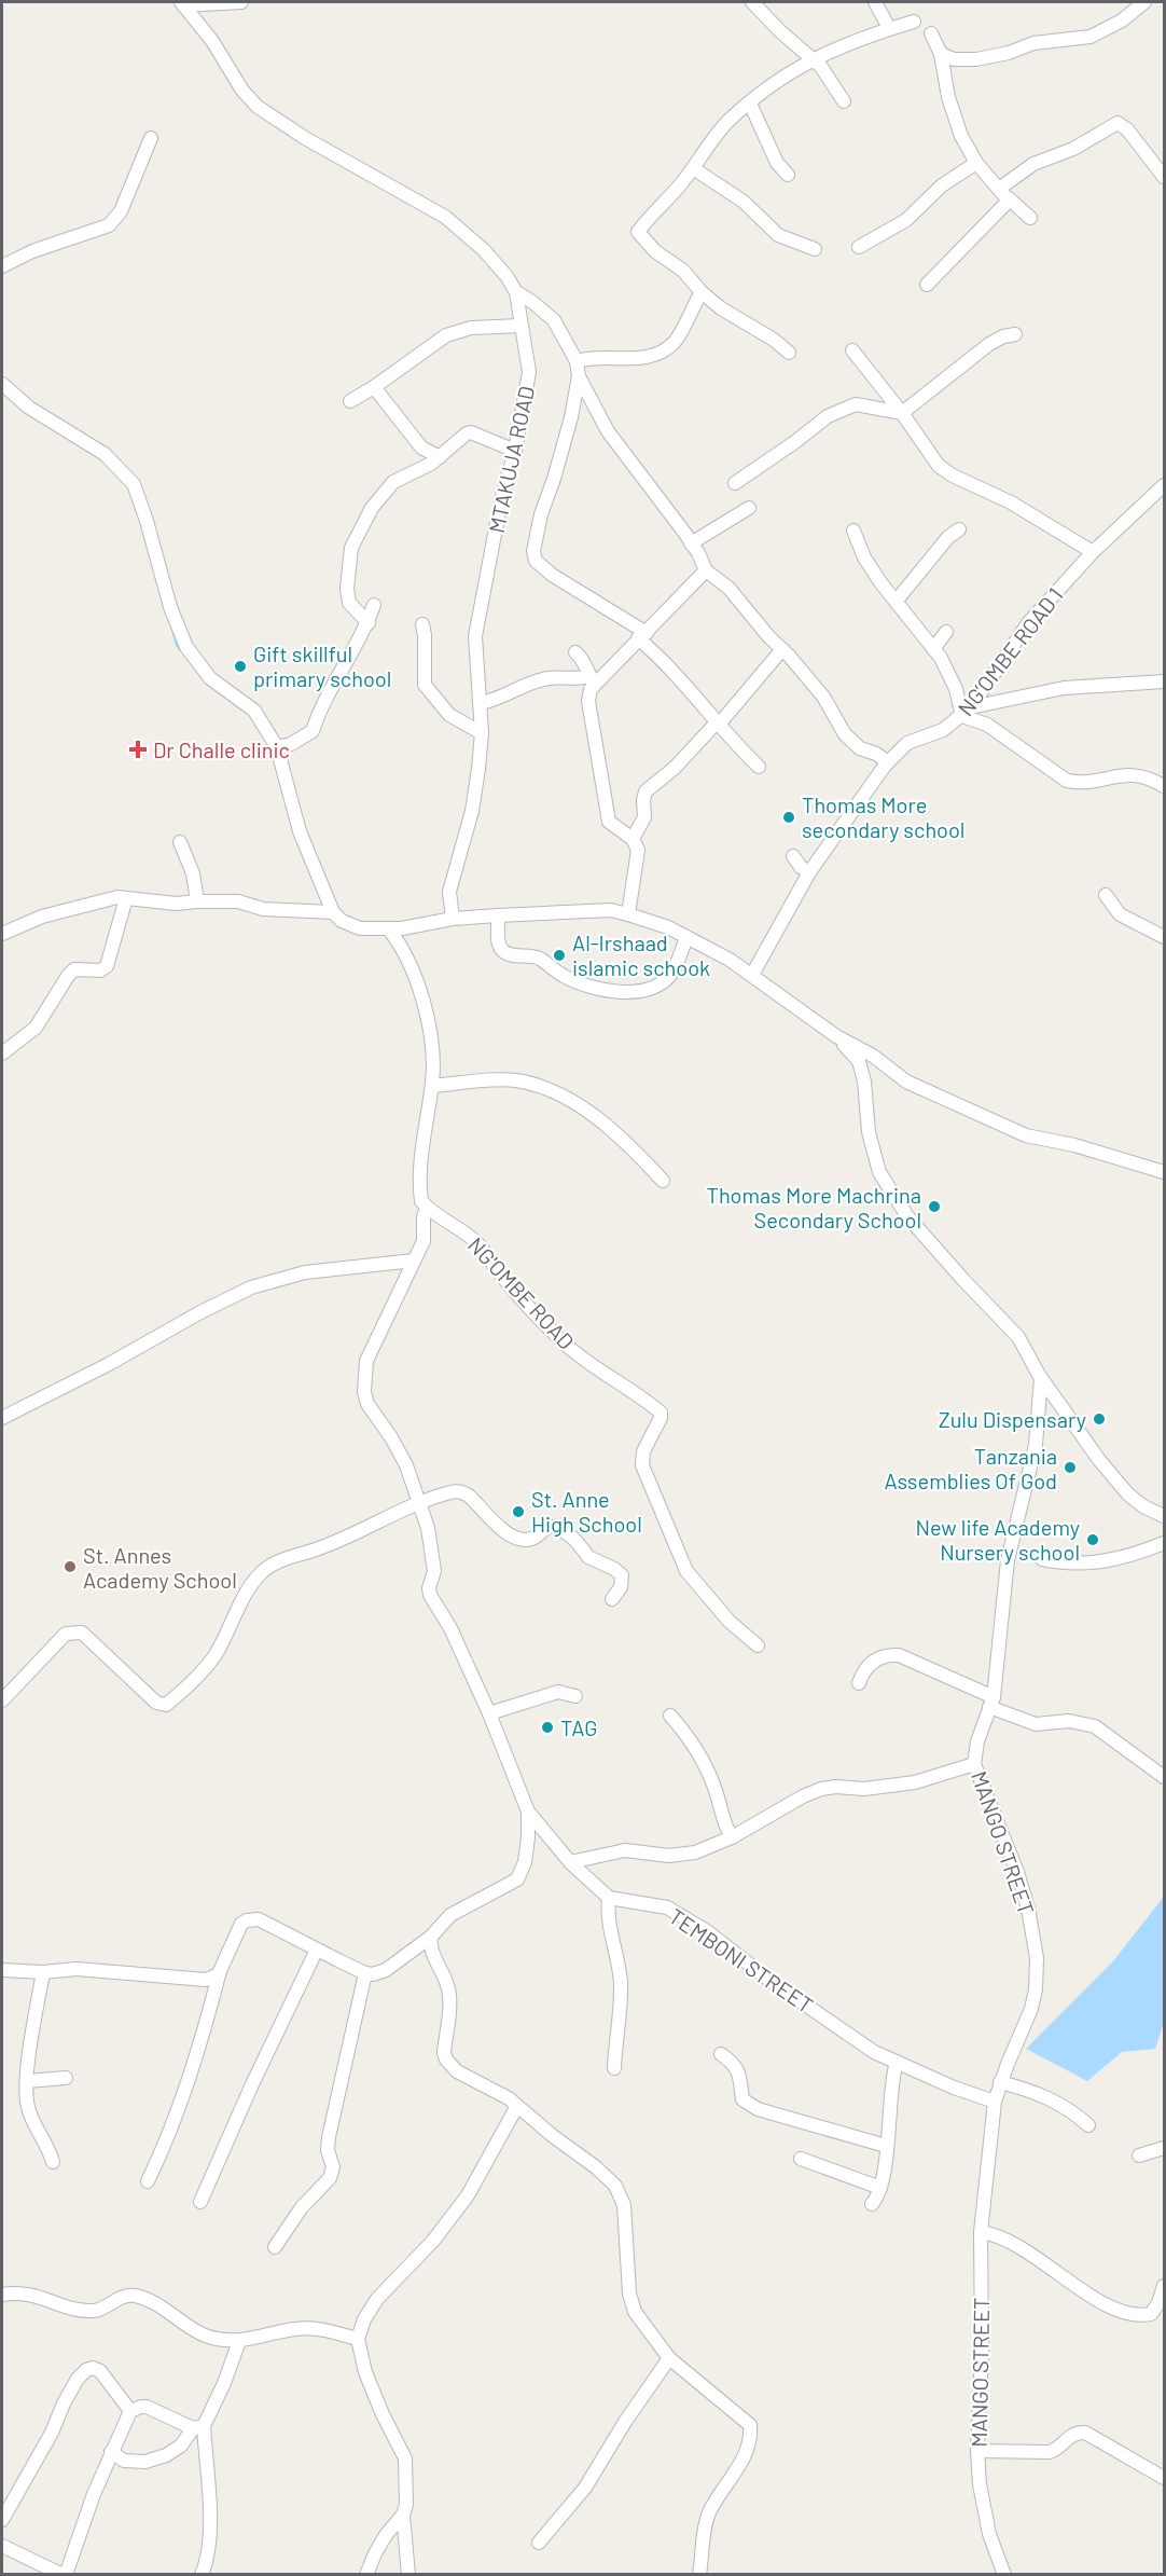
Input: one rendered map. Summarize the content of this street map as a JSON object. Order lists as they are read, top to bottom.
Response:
{
  "streets": {
    "street": [
      "MTAKUJA ROAD",
      "NG’OMBE ROAD 1",
      "NG'OMBE ROAD",
      "MANGO STREET",
      "TEMBONI STREET"
    ]
  },
  "crossings": [
    ["MANGO STREET", "TEMBONI STREET"]
  ],
  "places": {
    "other": [
      "Gift skillful primary school",
      "Thomas More secondary school",
      "Al-Irshaad islamic schook",
      "Thomas More Machrina Secondary School",
      "Zulu Dispensary",
      "Tanzania Assemblies Of God",
      "St. Anne High School",
      "New life Academy Nursery school",
      "St. Annes Academy School",
      "TAG"
    ],
    "health": ["Dr Challe clinic"]
  }
}
